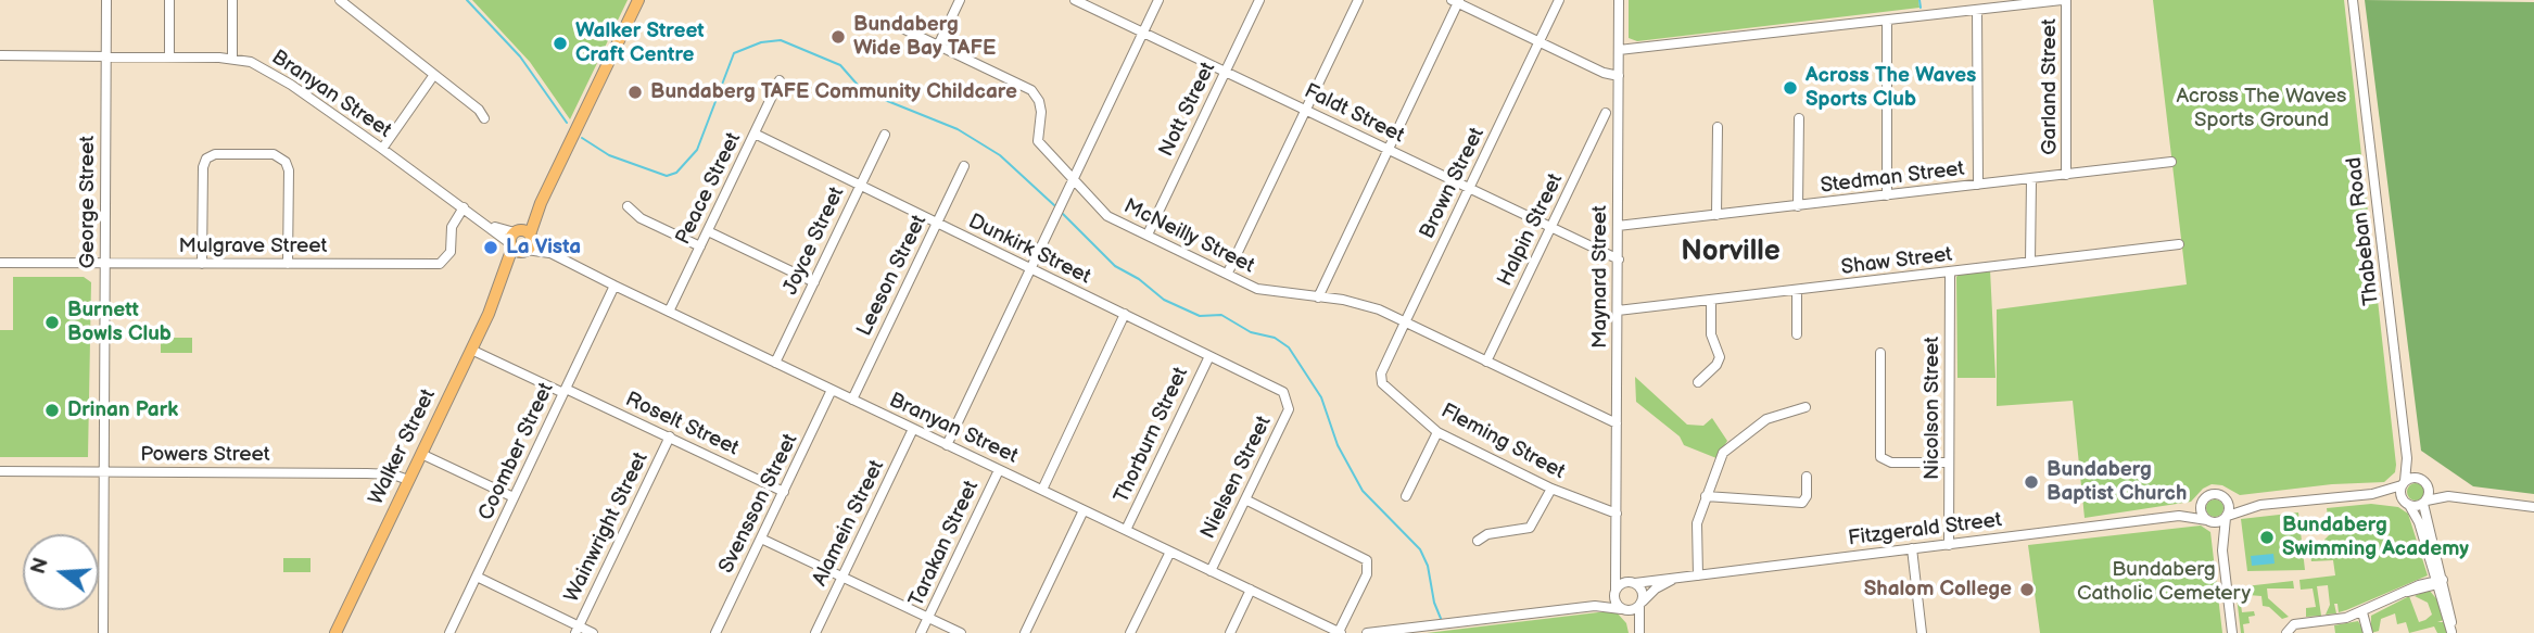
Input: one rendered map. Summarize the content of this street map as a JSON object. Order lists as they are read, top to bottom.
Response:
{
  "streets": {
    "main road": ["Walker Street"],
    "street": [
      "Garland Street",
      "Branyan Street",
      "Nott Street",
      "Faldt Street",
      "Stedman Street",
      "Brown Street",
      "Peace Street",
      "George Street",
      "Halpin Street",
      "Thabeban Road",
      "McNeilly Street",
      "Joyce Street",
      "Mulgrave Street",
      "Dunkirk Street",
      "Shaw Street",
      "Leeson Street",
      "Maynard Street",
      "Nicolson Street",
      "Roselt Street",
      "Thorburn Street",
      "Fleming Street",
      "Coomber Street",
      "Powers Street",
      "Nielsen Street",
      "Svensson Street",
      "Alamein Street",
      "Wainwright Street",
      "Fitzgerald Street",
      "Tarakan Street"
    ]
  },
  "crossings": [
    ["Garland Street", "Stedman Street"],
    ["Branyan Street", "Peace Street"],
    ["Branyan Street", "George Street"],
    ["Branyan Street", "Joyce Street"],
    ["Branyan Street", "Mulgrave Street"],
    ["Branyan Street", "Leeson Street"],
    ["Branyan Street", "Thorburn Street"],
    ["Branyan Street", "Walker Street"],
    ["Branyan Street", "Coomber Street"],
    ["Branyan Street", "Nielsen Street"],
    ["Branyan Street", "Svensson Street"],
    ["Branyan Street", "Alamein Street"],
    ["Branyan Street", "Tarakan Street"],
    ["Nott Street", "Faldt Street"],
    ["Nott Street", "McNeilly Street"],
    ["Faldt Street", "Brown Street"],
    ["Faldt Street", "Halpin Street"],
    ["Faldt Street", "Maynard Street"],
    ["Stedman Street", "Maynard Street"],
    ["Brown Street", "McNeilly Street"],
    ["Brown Street", "Fleming Street"],
    ["Peace Street", "Dunkirk Street"],
    ["George Street", "Mulgrave Street"],
    ["George Street", "Powers Street"],
    ["Halpin Street", "McNeilly Street"],
    ["McNeilly Street", "Maynard Street"],
    ["Joyce Street", "Dunkirk Street"],
    ["Dunkirk Street", "Leeson Street"],
    ["Dunkirk Street", "Thorburn Street"],
    ["Dunkirk Street", "Nielsen Street"],
    ["Shaw Street", "Maynard Street"],
    ["Shaw Street", "Nicolson Street"],
    ["Maynard Street", "Fleming Street"],
    ["Maynard Street", "Fitzgerald Street"],
    ["Nicolson Street", "Fitzgerald Street"],
    ["Roselt Street", "Walker Street"],
    ["Roselt Street", "Coomber Street"],
    ["Roselt Street", "Svensson Street"],
    ["Roselt Street", "Wainwright Street"],
    ["Walker Street", "Powers Street"]
  ],
  "districts": ["Norville"],
  "parks": ["Across The Waves Sports Ground", "Bundaberg Catholic Cemetery"],
  "places": [
    "Bundaberg Wide Bay TAFE",
    "Walker Street Craft Centre",
    "Across The Waves Sports Club",
    "Bundaberg TAFE Community Childcare",
    "La Vista",
    "Burnett Bowls Club",
    "Drinan Park",
    "Bundaberg Baptist Church",
    "Bundaberg Swimming Academy",
    "Shalom College"
  ],
  "north": "left"
}
